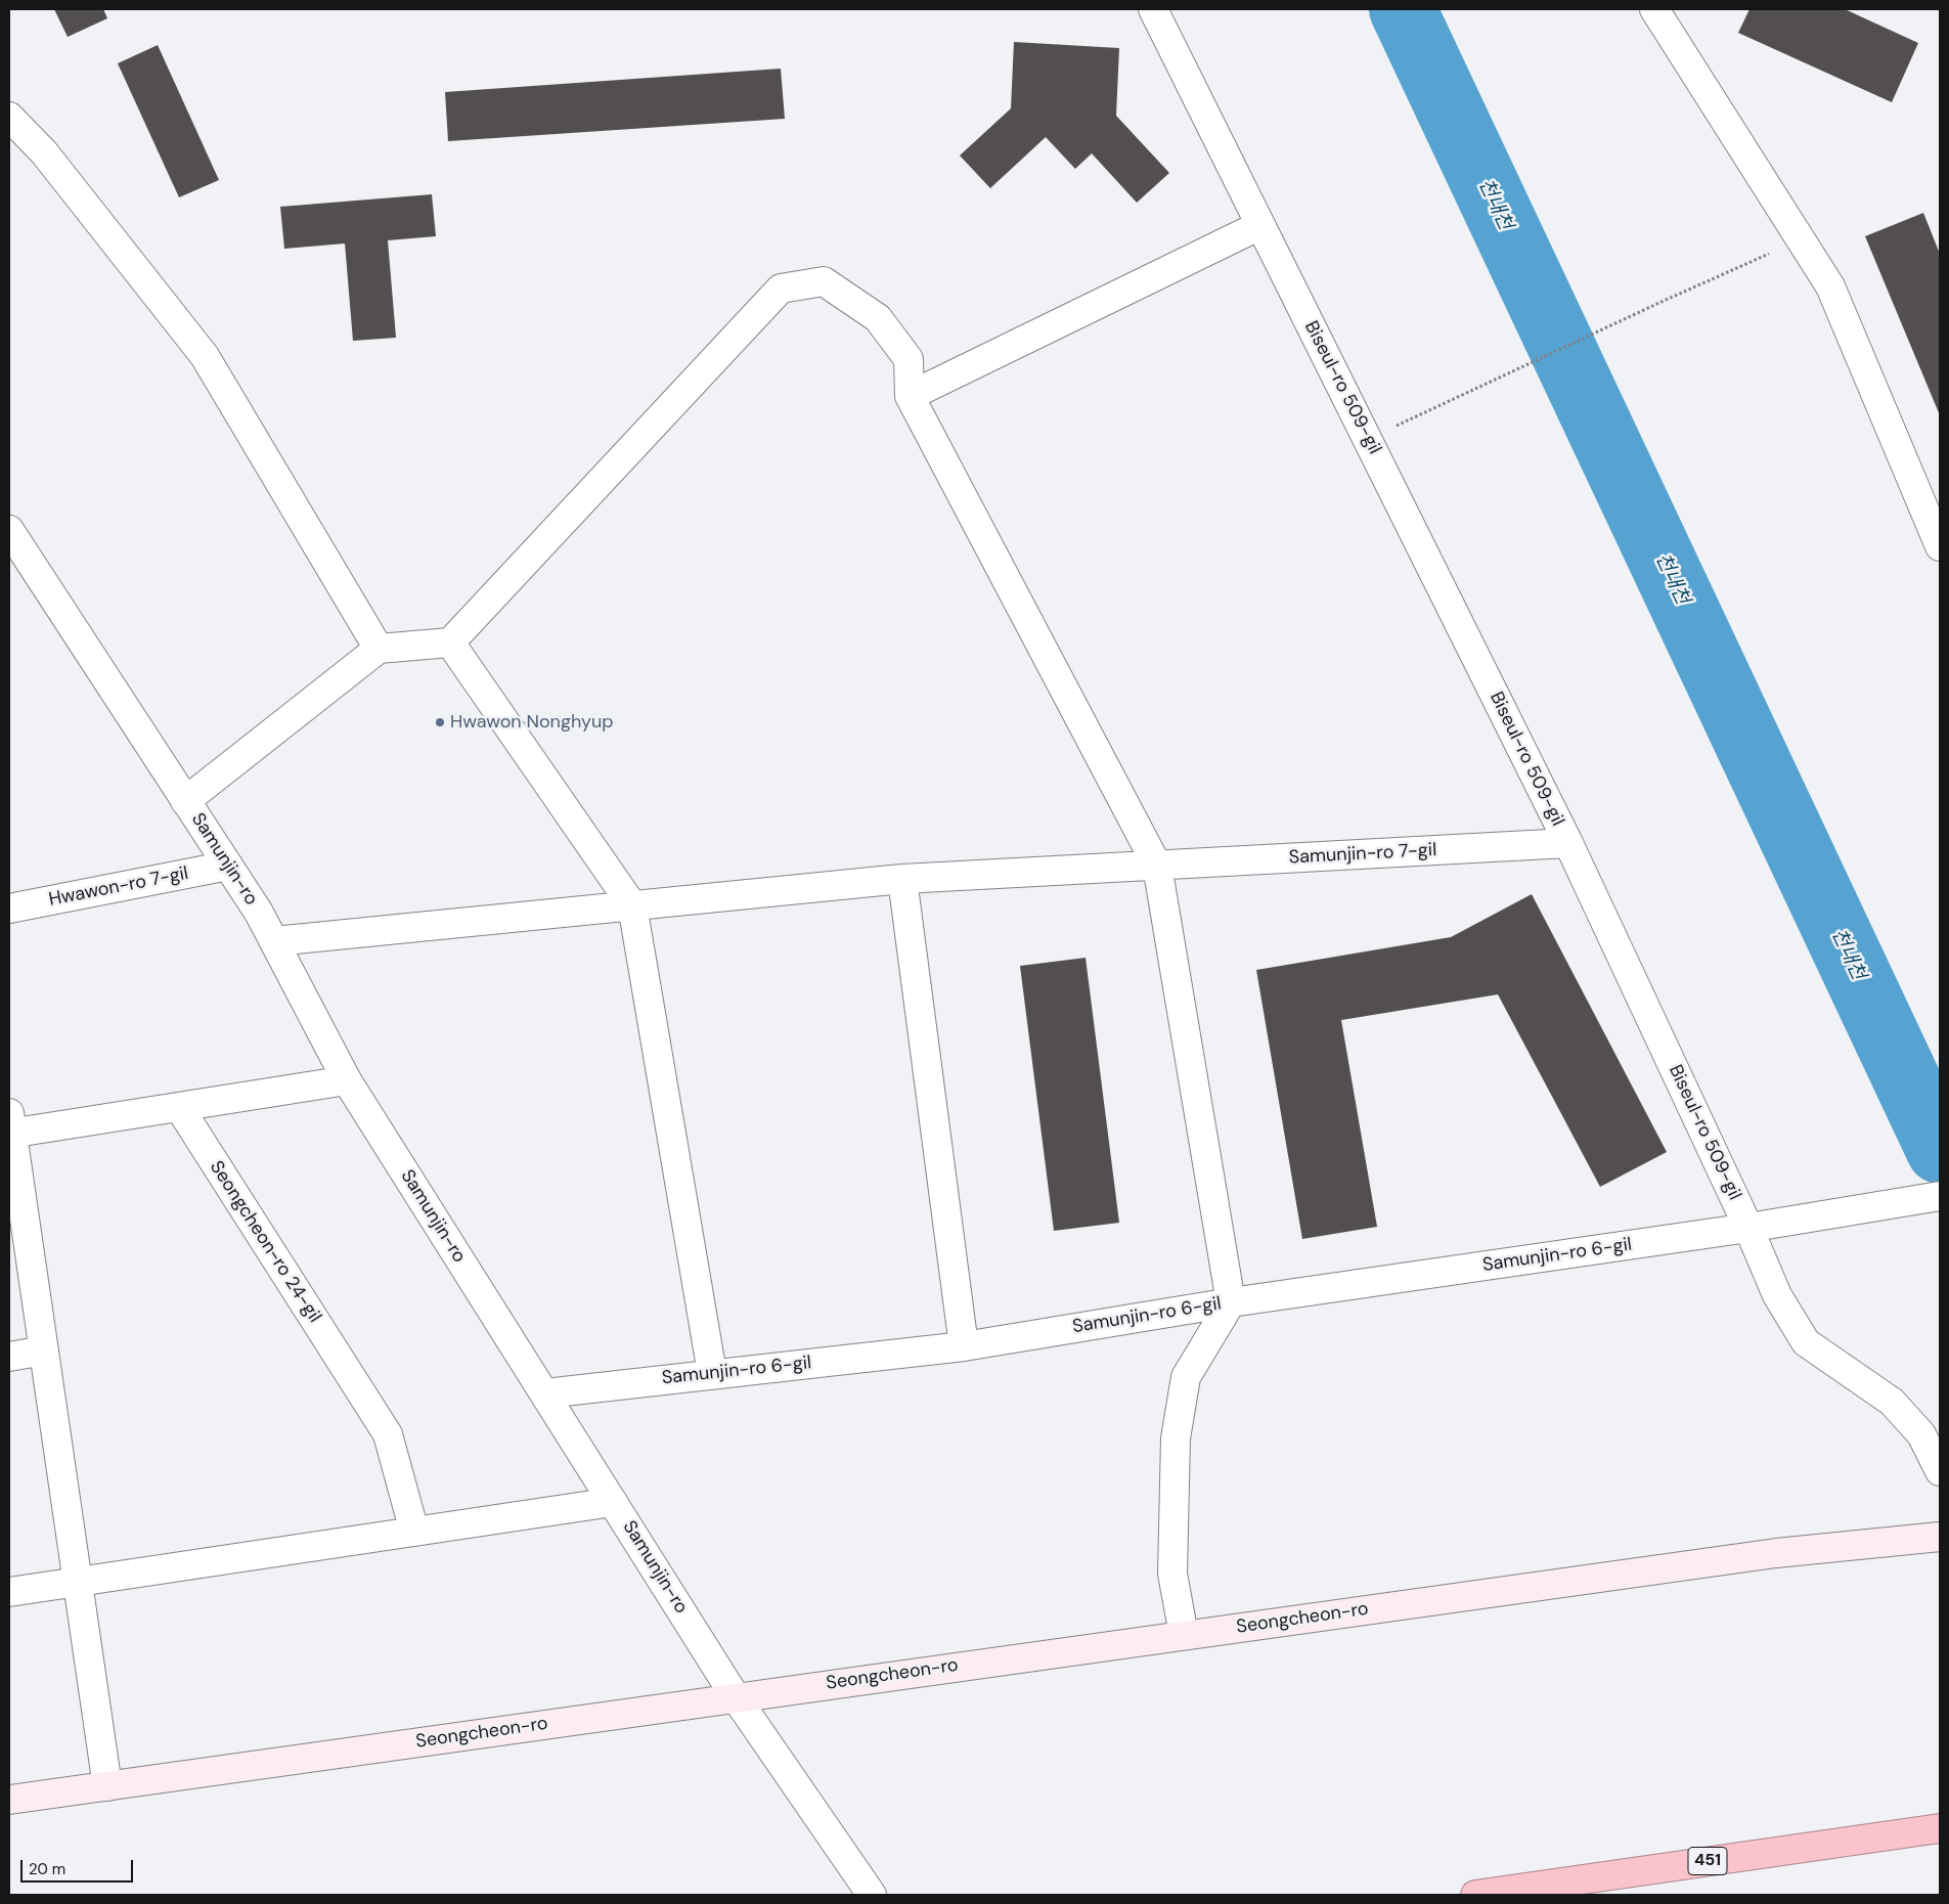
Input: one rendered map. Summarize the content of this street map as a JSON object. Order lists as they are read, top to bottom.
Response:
{
  "streets": {
    "highway": ["451"],
    "main road": ["Seongcheon-ro"],
    "street": [
      "Biseul-ro 509-gil",
      "Samunjin-ro 7-gil",
      "Samunjin-ro",
      "Hwawon-ro 7-gil",
      "Seongcheon-ro 24-gil",
      "Samunjin-ro 6-gil"
    ]
  },
  "crossings": [
    ["Biseul-ro 509-gil", "Samunjin-ro 7-gil"],
    ["Biseul-ro 509-gil", "Samunjin-ro 6-gil"],
    ["Samunjin-ro 7-gil", "Samunjin-ro"],
    ["Samunjin-ro", "Hwawon-ro 7-gil"],
    ["Samunjin-ro", "Samunjin-ro 6-gil"],
    ["Samunjin-ro", "Seongcheon-ro"]
  ],
  "water": ["천내천"],
  "places": ["Hwawon Nonghyup"],
  "scale_bar": "20 m"
}
